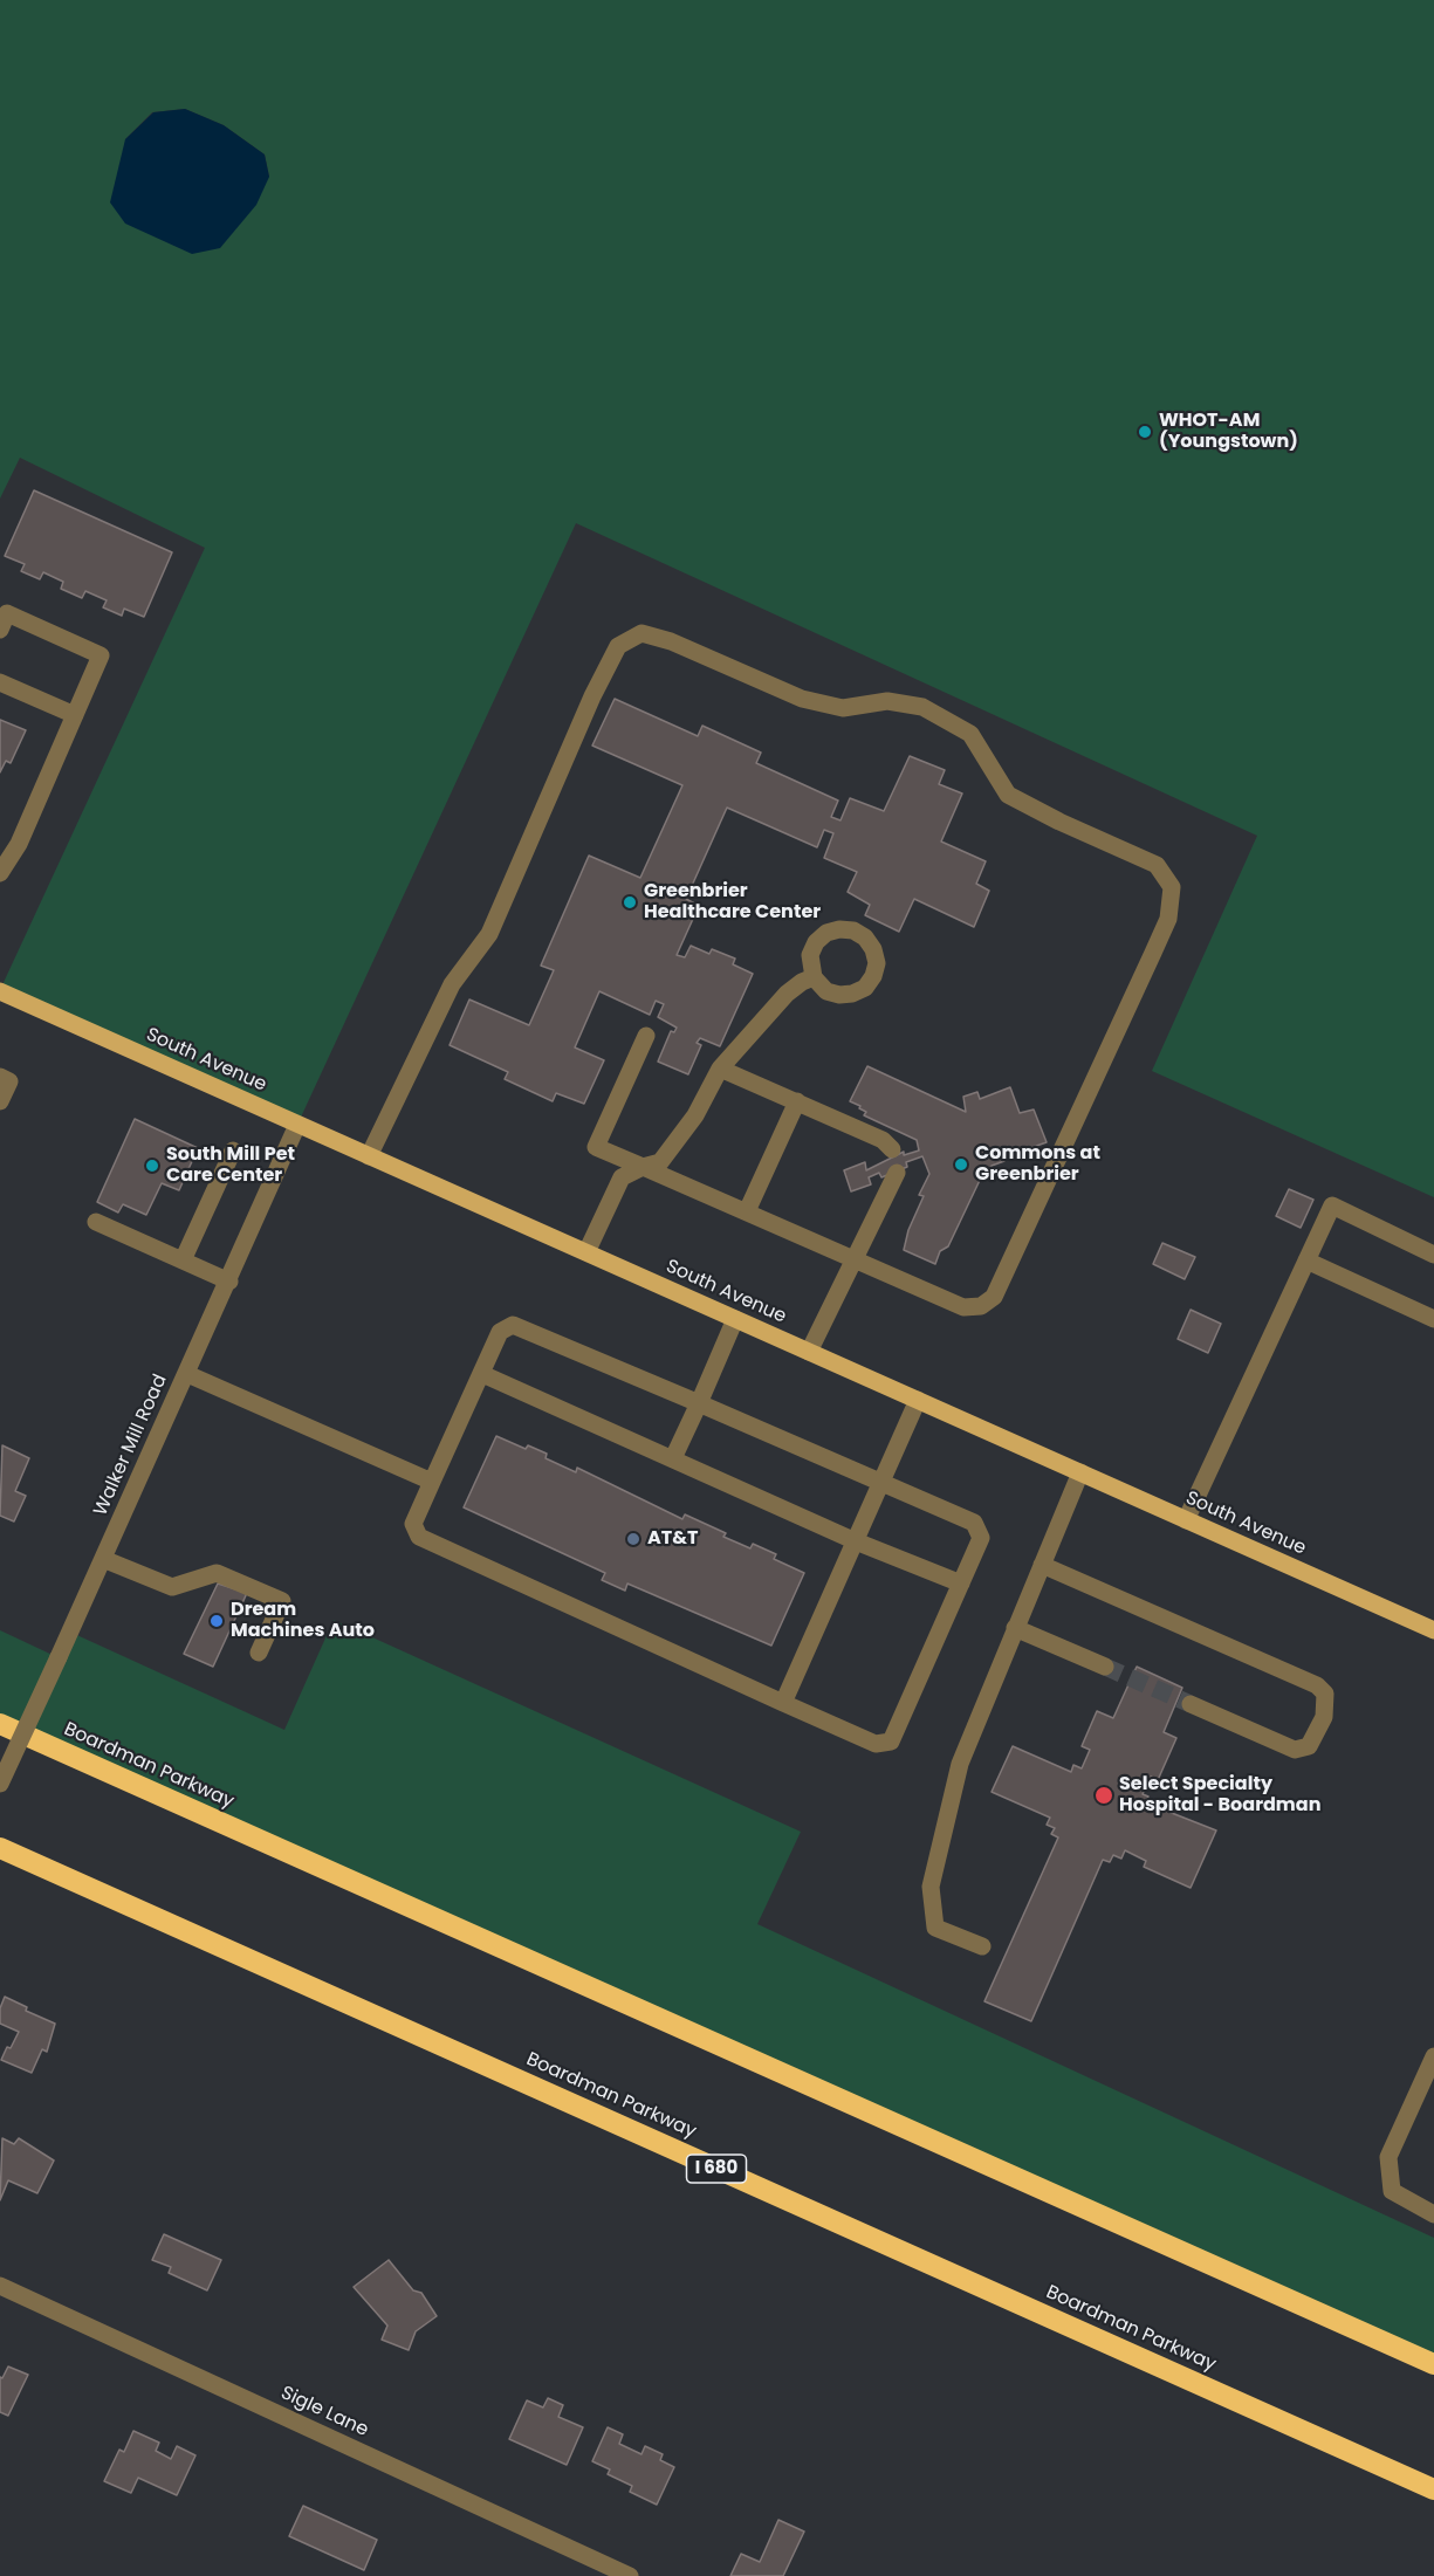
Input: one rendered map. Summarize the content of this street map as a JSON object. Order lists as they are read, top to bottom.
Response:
{
  "streets": {
    "highway": ["Boardman Parkway", "I 680"],
    "main road": ["South Avenue"],
    "street": ["Walker Mill Road", "Sigle Lane"]
  },
  "crossings": [
    ["South Avenue", "Walker Mill Road"]
  ],
  "places": [
    "WHOT-AM (Youngstown)",
    "Greenbrier Healthcare Center",
    "Commons at Greenbrier",
    "South Mill Pet Care Center",
    "AT&T",
    "Dream Machines Auto",
    "Select Specialty Hospital - Boardman"
  ]
}
